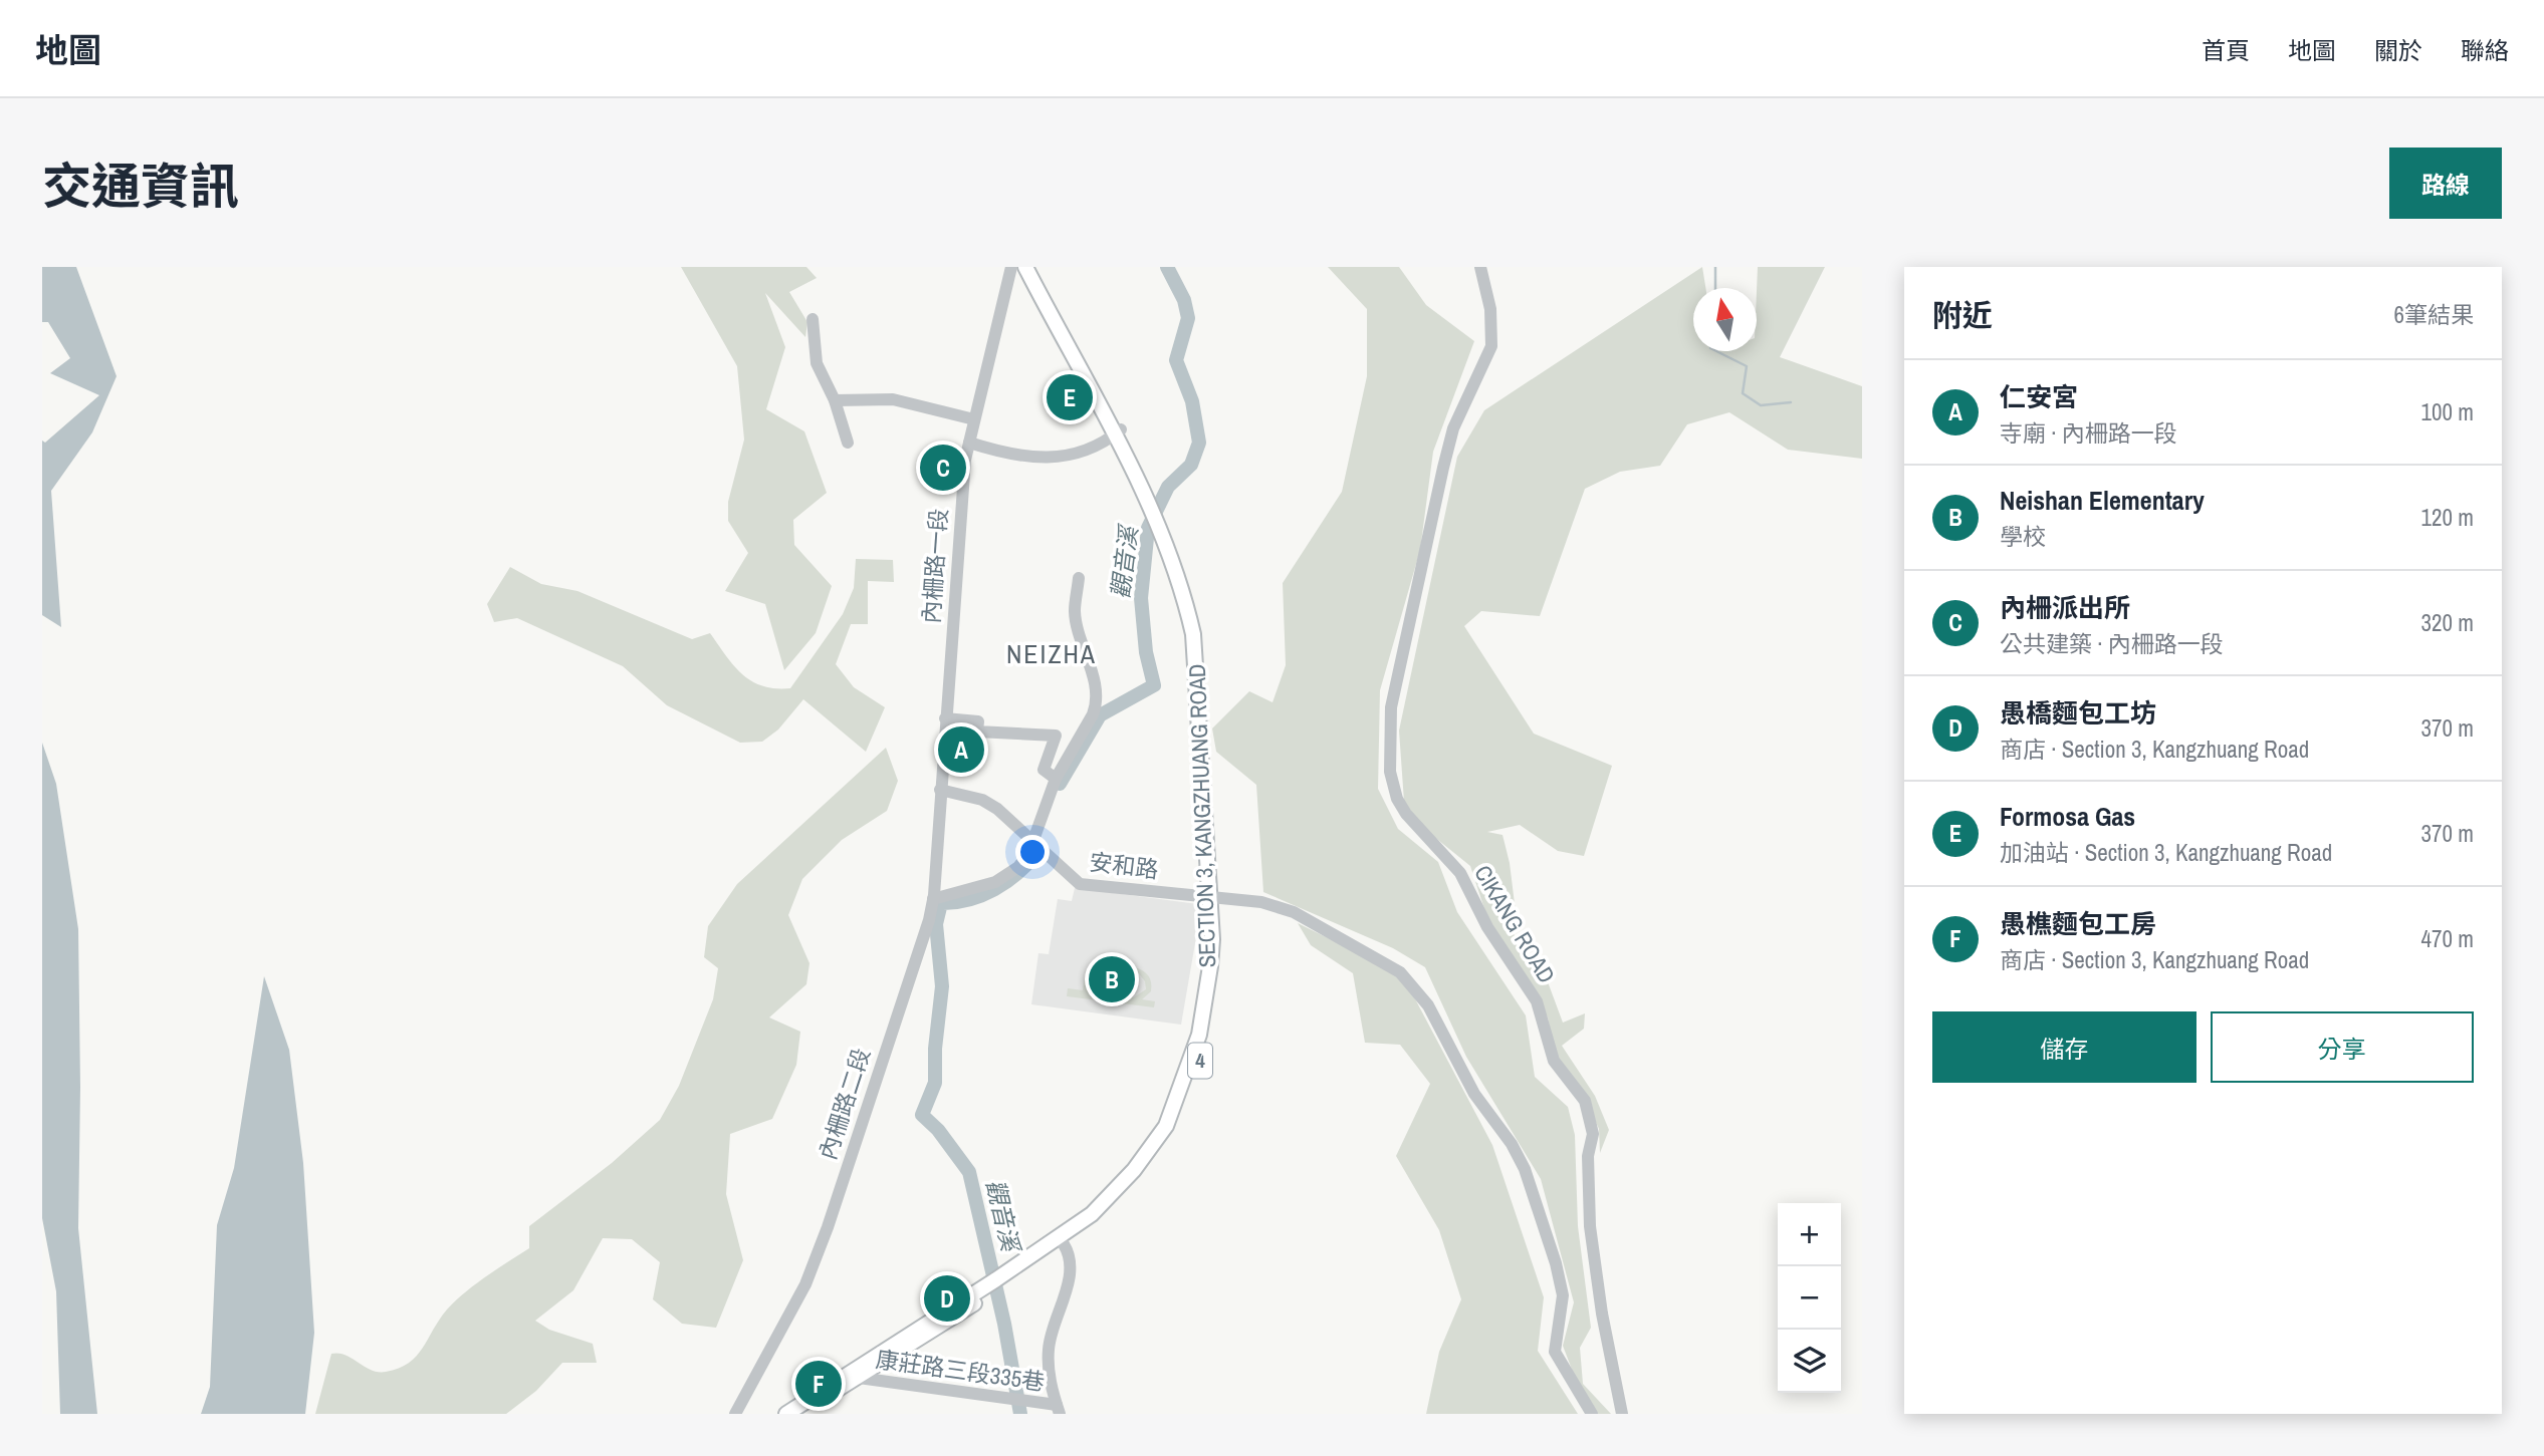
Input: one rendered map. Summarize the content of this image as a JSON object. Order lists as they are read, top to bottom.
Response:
{
  "streets": {
    "main road": ["SECTION 3, KANGZHUANG ROAD", "4"],
    "street": [
      "內柵路一段",
      "安和路",
      "CIKANG ROAD",
      "內柵路二段",
      "康莊路三段335巷"
    ]
  },
  "crossings": [
    ["內柵路一段", "安和路"],
    ["內柵路一段", "內柵路二段"],
    ["SECTION 3, KANGZHUANG ROAD", "安和路"],
    ["SECTION 3, KANGZHUANG ROAD", "康莊路三段335巷"],
    ["安和路", "內柵路二段"]
  ],
  "districts": ["NEIZHA"],
  "water": ["觀音溪"],
  "north": "top",
  "page": {
    "header": "地圖",
    "nav": [
      "首頁",
      "地圖",
      "關於",
      "聯絡"
    ],
    "title": "交通資訊",
    "buttons": [
      "路線",
      ["儲存", "分享"]
    ],
    "heading": ["附近", "6筆結果"],
    "list": [
      {
        "mark": "A",
        "name": "仁安宮",
        "note": "寺廟 · 內柵路一段",
        "value": "100 m"
      },
      {
        "mark": "B",
        "name": "Neishan Elementary",
        "note": "學校",
        "value": "120 m"
      },
      {
        "mark": "C",
        "name": "內柵派出所",
        "note": "公共建築 · 內柵路一段",
        "value": "320 m"
      },
      {
        "mark": "D",
        "name": "愚橋麵包工坊",
        "note": "商店 · Section 3, Kangzhuang Road",
        "value": "370 m"
      },
      {
        "mark": "E",
        "name": "Formosa Gas",
        "note": "加油站 · Section 3, Kangzhuang Road",
        "value": "370 m"
      },
      {
        "mark": "F",
        "name": "愚樵麵包工房",
        "note": "商店 · Section 3, Kangzhuang Road",
        "value": "470 m"
      }
    ],
    "pins": [
      "E",
      "C",
      "A",
      "B",
      "D",
      "F"
    ],
    "map_buttons": ["+", "−"]
  }
}
